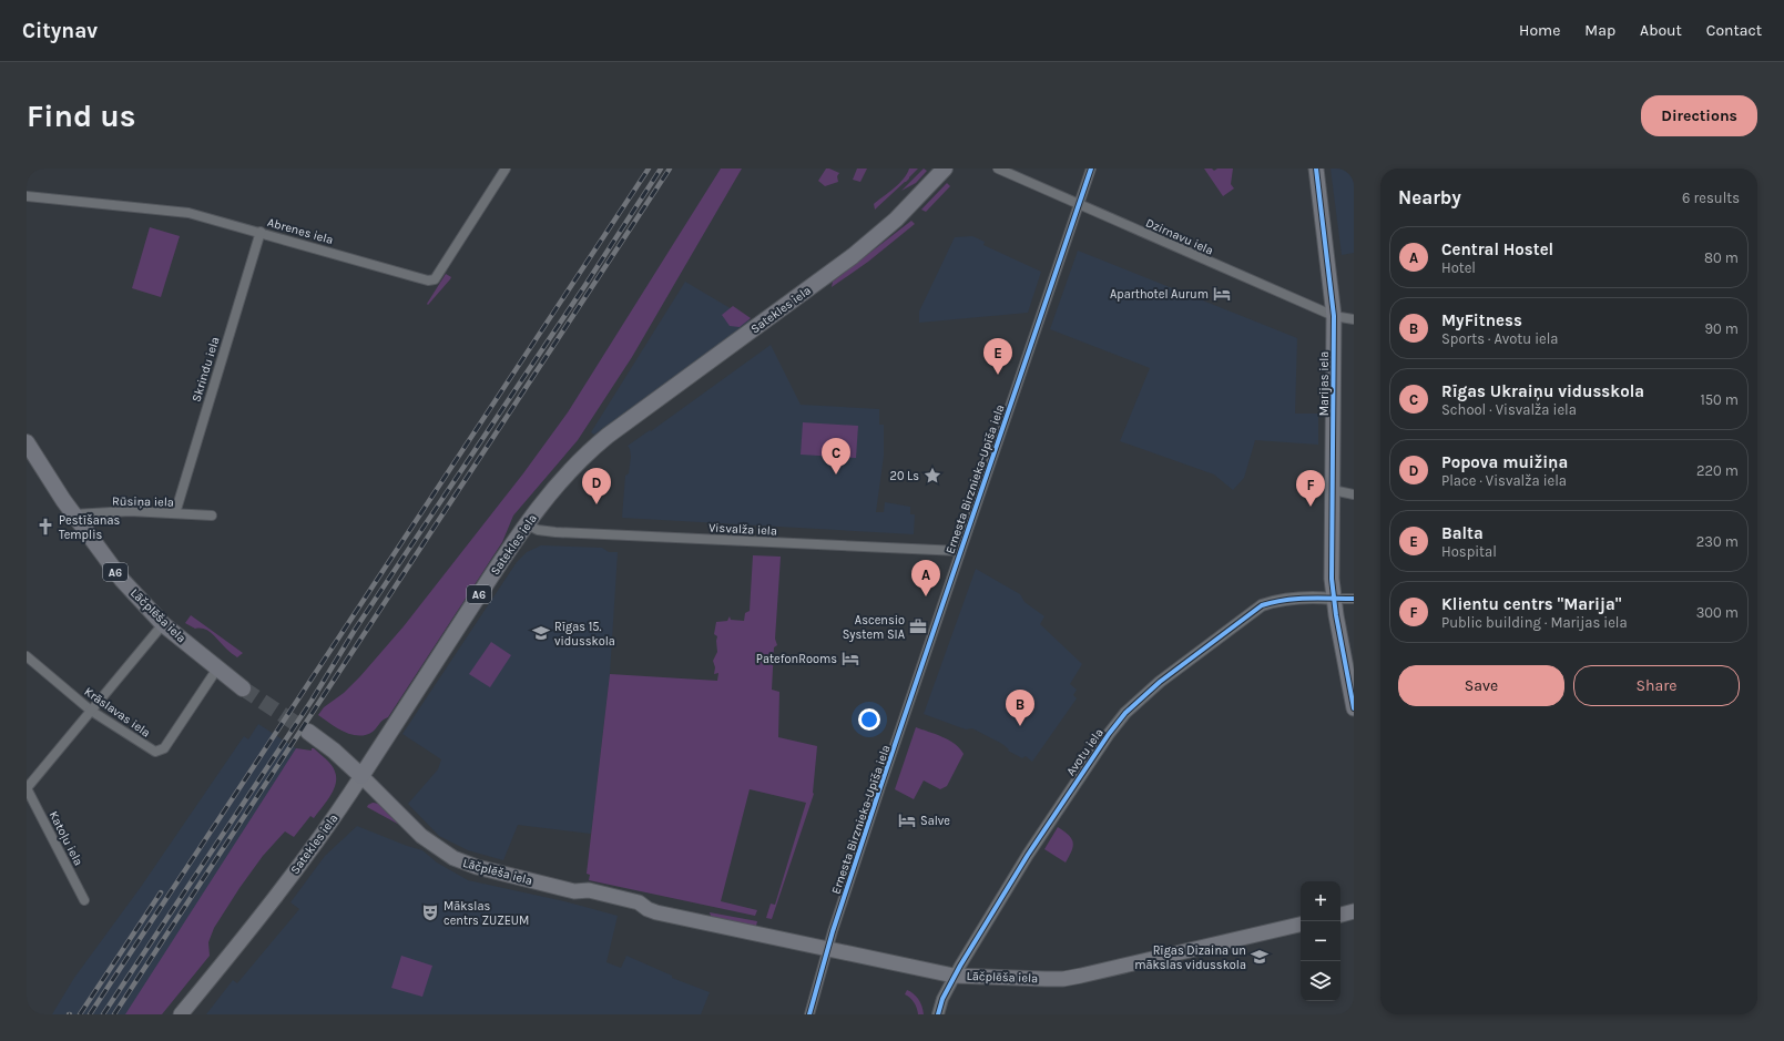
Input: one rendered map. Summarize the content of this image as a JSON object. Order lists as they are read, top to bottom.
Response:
{
  "streets": {
    "highway": ["Satekles iela", "A6", "Lāčplēša iela"],
    "main road": ["Marijas iela"],
    "street": [
      "Abrenes iela",
      "Dzirnavu iela",
      "Skrindu iela",
      "Ernesta Birznieka-Upīša iela",
      "Rūsiņa iela",
      "Visvalža iela",
      "Krāslavas iela",
      "Avotu iela",
      "Katoļu iela"
    ]
  },
  "crossings": [
    ["Abrenes iela", "Skrindu iela"],
    ["Dzirnavu iela", "Marijas iela"],
    ["Dzirnavu iela", "Ernesta Birznieka-Upīša iela"],
    ["Satekles iela", "Visvalža iela"],
    ["Satekles iela", "Lāčplēša iela"],
    ["Skrindu iela", "Rūsiņa iela"],
    ["Marijas iela", "Avotu iela"],
    ["Ernesta Birznieka-Upīša iela", "Visvalža iela"],
    ["Ernesta Birznieka-Upīša iela", "Lāčplēša iela"],
    ["Rūsiņa iela", "Lāčplēša iela"],
    ["Lāčplēša iela", "Krāslavas iela"],
    ["Lāčplēša iela", "Avotu iela"]
  ],
  "places": {
    "hotel": ["Aparthotel Aurum", "PatefonRooms", "Salve"],
    "place": ["20 Ls"],
    "church": ["Pestīšanas Templis"],
    "office": ["Ascensio System SIA"],
    "school or university": ["Rīgas 15. vidusskola", "Rīgas Dizaina un mākslas vidusskola"],
    "theatre": ["Mākslas centrs ZUZEUM"]
  },
  "page": {
    "header": "Citynav",
    "nav": [
      "Home",
      "Map",
      "About",
      "Contact"
    ],
    "buttons": [
      "Directions",
      ["Save", "Share"]
    ],
    "title": "Find us",
    "heading": ["Nearby", "6 results"],
    "list": [
      {
        "mark": "A",
        "name": "Central Hostel",
        "note": "Hotel",
        "value": "80 m"
      },
      {
        "mark": "B",
        "name": "MyFitness",
        "note": "Sports · Avotu iela",
        "value": "90 m"
      },
      {
        "mark": "C",
        "name": "Rīgas Ukraiņu vidusskola",
        "note": "School · Visvalža iela",
        "value": "150 m"
      },
      {
        "mark": "D",
        "name": "Popova muižiņa",
        "note": "Place · Visvalža iela",
        "value": "220 m"
      },
      {
        "mark": "E",
        "name": "Balta",
        "note": "Hospital",
        "value": "230 m"
      },
      {
        "mark": "F",
        "name": "Klientu centrs \"Marija\"",
        "note": "Public building · Marijas iela",
        "value": "300 m"
      }
    ],
    "pins": [
      "E",
      "C",
      "D",
      "F",
      "A",
      "B"
    ],
    "map_buttons": ["+", "−"]
  }
}
